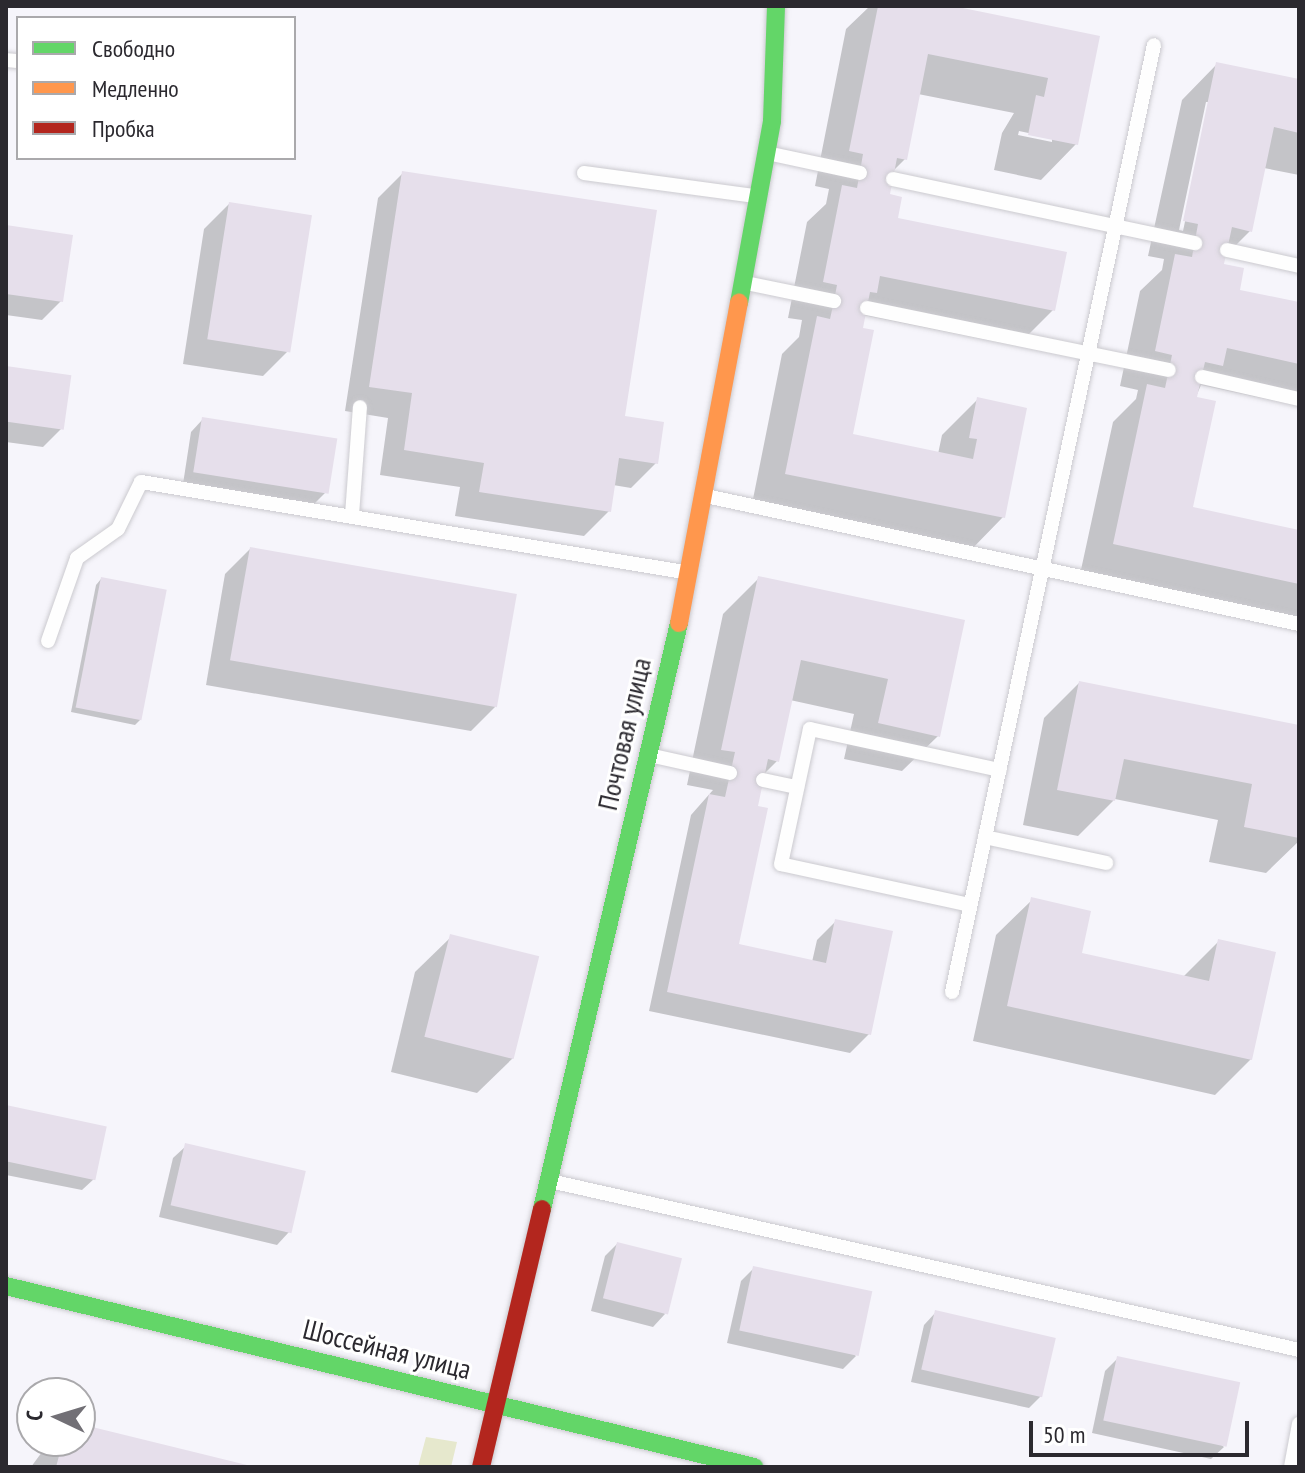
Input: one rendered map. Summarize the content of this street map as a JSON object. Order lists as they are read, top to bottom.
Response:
{
  "streets": {
    "street": ["Почтовая улица", "Шоссейная улица"]
  },
  "crossings": [
    ["Почтовая улица", "Шоссейная улица"]
  ],
  "legend": ["Свободно", "Медленно", "Пробка"],
  "scale_bar": "50 m",
  "north": "left"
}
